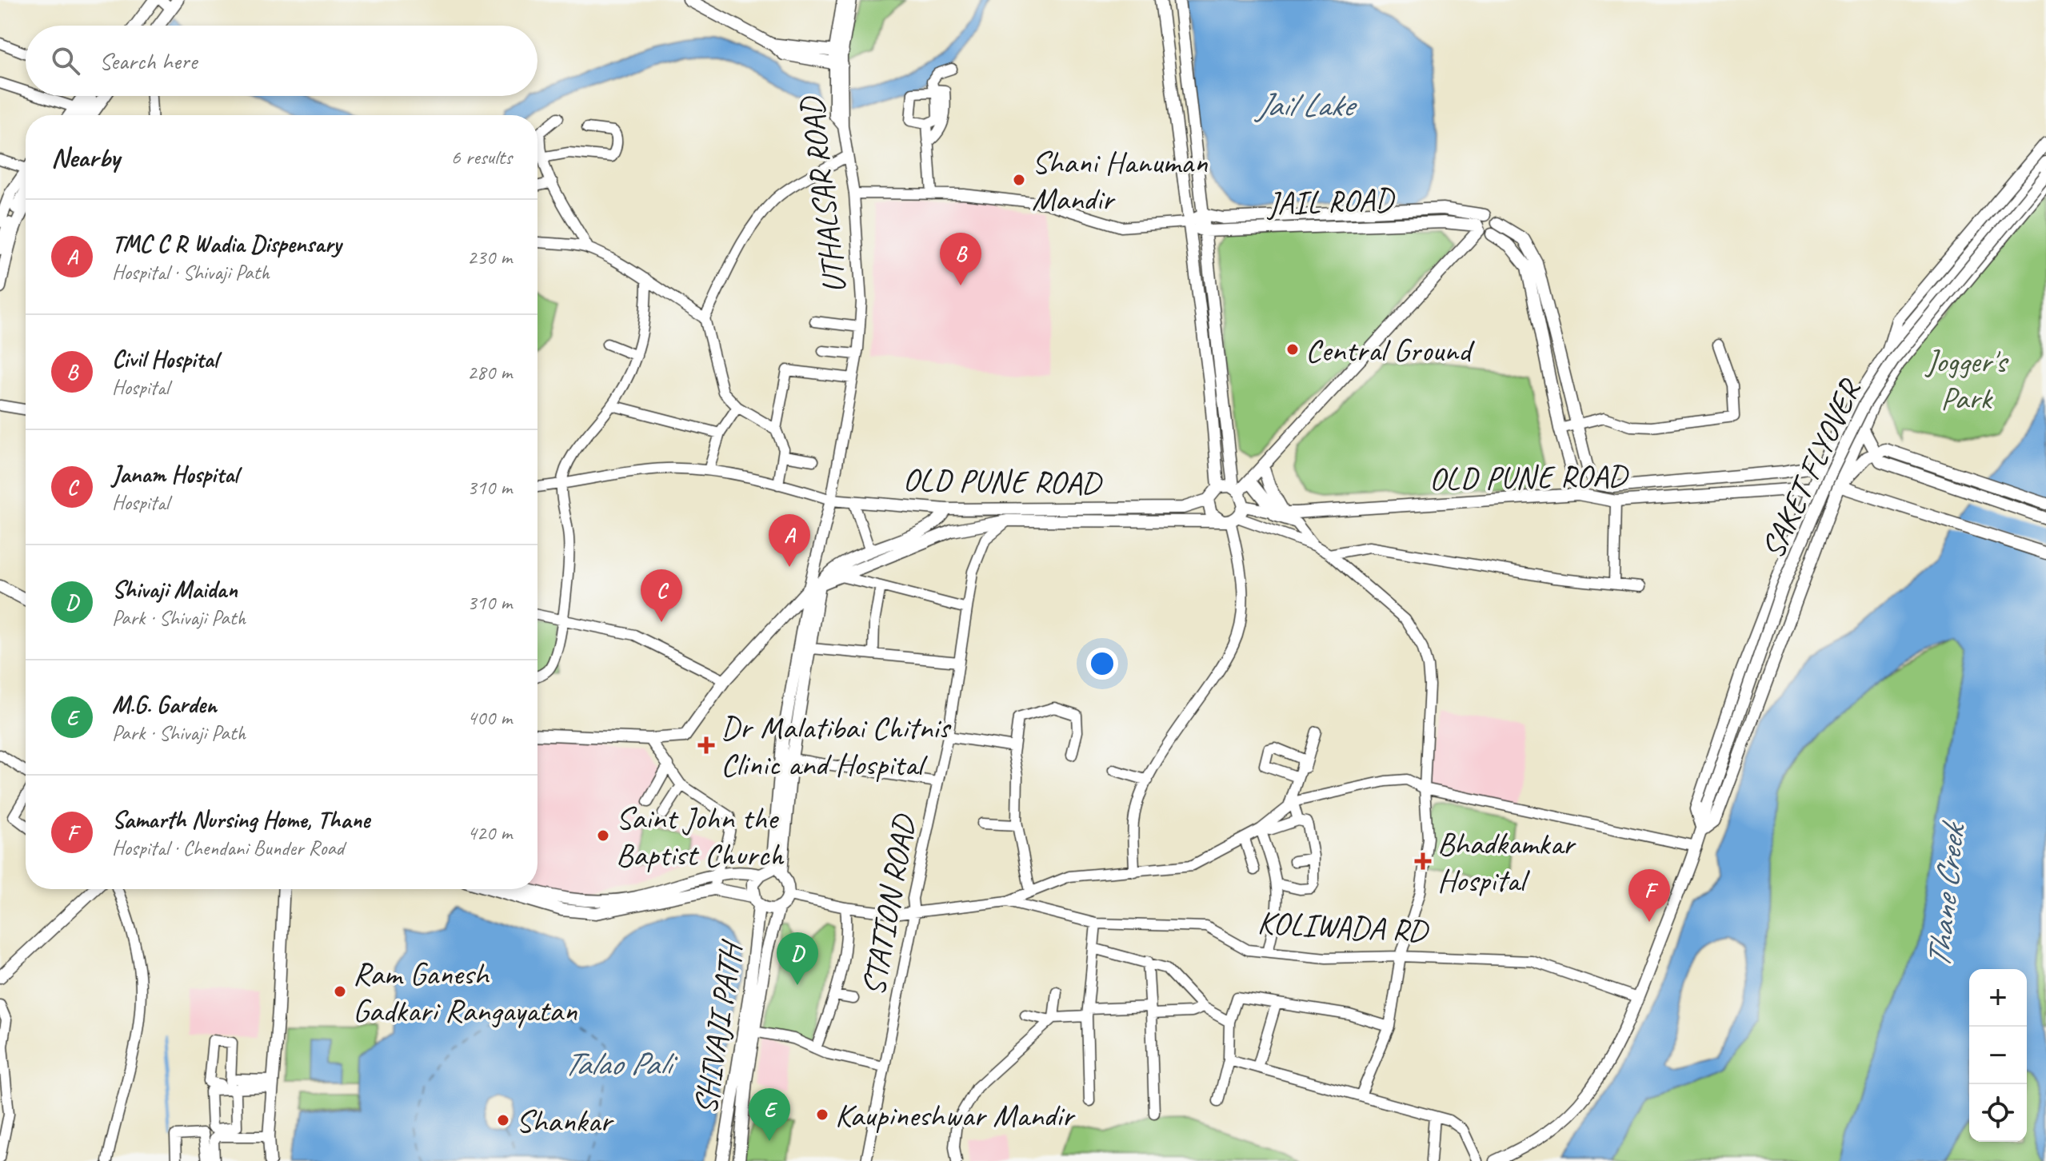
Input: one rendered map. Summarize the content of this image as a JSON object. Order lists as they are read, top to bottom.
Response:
{
  "streets": {
    "main road": [
      "JAIL ROAD",
      "SAKET FLYOVER",
      "OLD PUNE ROAD",
      "SHIVAJI PATH"
    ],
    "street": ["UTHALSAR ROAD", "STATION ROAD", "KOLIWADA RD"]
  },
  "crossings": [
    ["UTHALSAR ROAD", "OLD PUNE ROAD"],
    ["JAIL ROAD", "OLD PUNE ROAD"],
    ["OLD PUNE ROAD", "STATION ROAD"]
  ],
  "water": ["Jail Lake", "Thane Creek", "Talao Pali"],
  "parks": ["Jogger's Park"],
  "places": {
    "other": [
      "Shani Hanuman Mandir",
      "Central Ground",
      "Saint John the Baptist Church",
      "Ram Ganesh Gadkari Rangayatan",
      "Kaupineshwar Mandir",
      "Shankar"
    ],
    "health": ["Dr Malatibai Chitnis Clinic and Hospital", "Bhadkamkar Hospital"]
  },
  "page": {
    "search": "Search here",
    "heading": ["Nearby", "6 results"],
    "list": [
      {
        "mark": "A",
        "name": "TMC C R Wadia Dispensary",
        "note": "Hospital · Shivaji Path",
        "value": "230 m"
      },
      {
        "mark": "B",
        "name": "Civil Hospital",
        "note": "Hospital",
        "value": "280 m"
      },
      {
        "mark": "C",
        "name": "Janam Hospital",
        "note": "Hospital",
        "value": "310 m"
      },
      {
        "mark": "D",
        "name": "Shivaji Maidan",
        "note": "Park · Shivaji Path",
        "value": "310 m"
      },
      {
        "mark": "E",
        "name": "M.G. Garden",
        "note": "Park · Shivaji Path",
        "value": "400 m"
      },
      {
        "mark": "F",
        "name": "Samarth Nursing Home, Thane",
        "note": "Hospital · Chendani Bunder Road",
        "value": "420 m"
      }
    ],
    "pins": [
      "B",
      "A",
      "C",
      "F",
      "D",
      "E"
    ],
    "map_buttons": ["+", "−"]
  }
}
